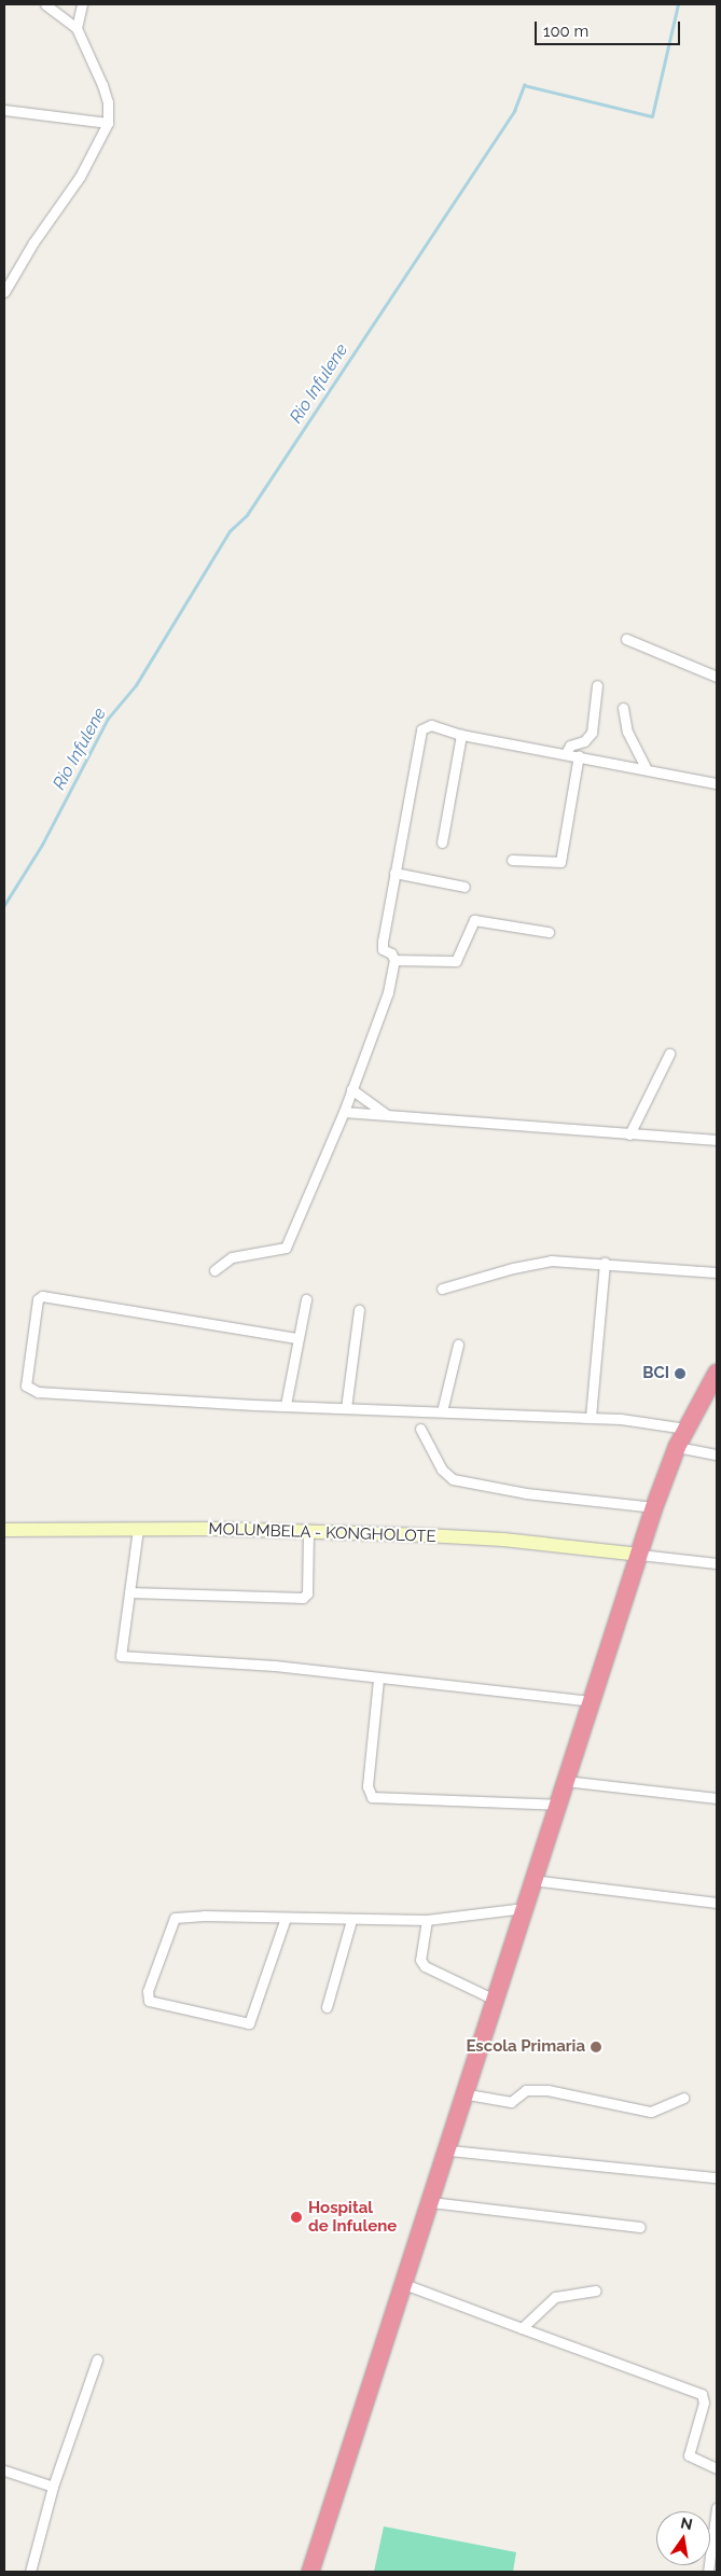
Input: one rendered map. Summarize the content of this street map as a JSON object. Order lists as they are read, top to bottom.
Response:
{
  "streets": {
    "street": ["MOLUMBELA - KONGHOLOTE"]
  },
  "water": ["Rio Infulene"],
  "places": ["BCI", "Escola Primaria", "Hospital de Infulene"],
  "scale_bar": "100 m",
  "north": "top"
}
